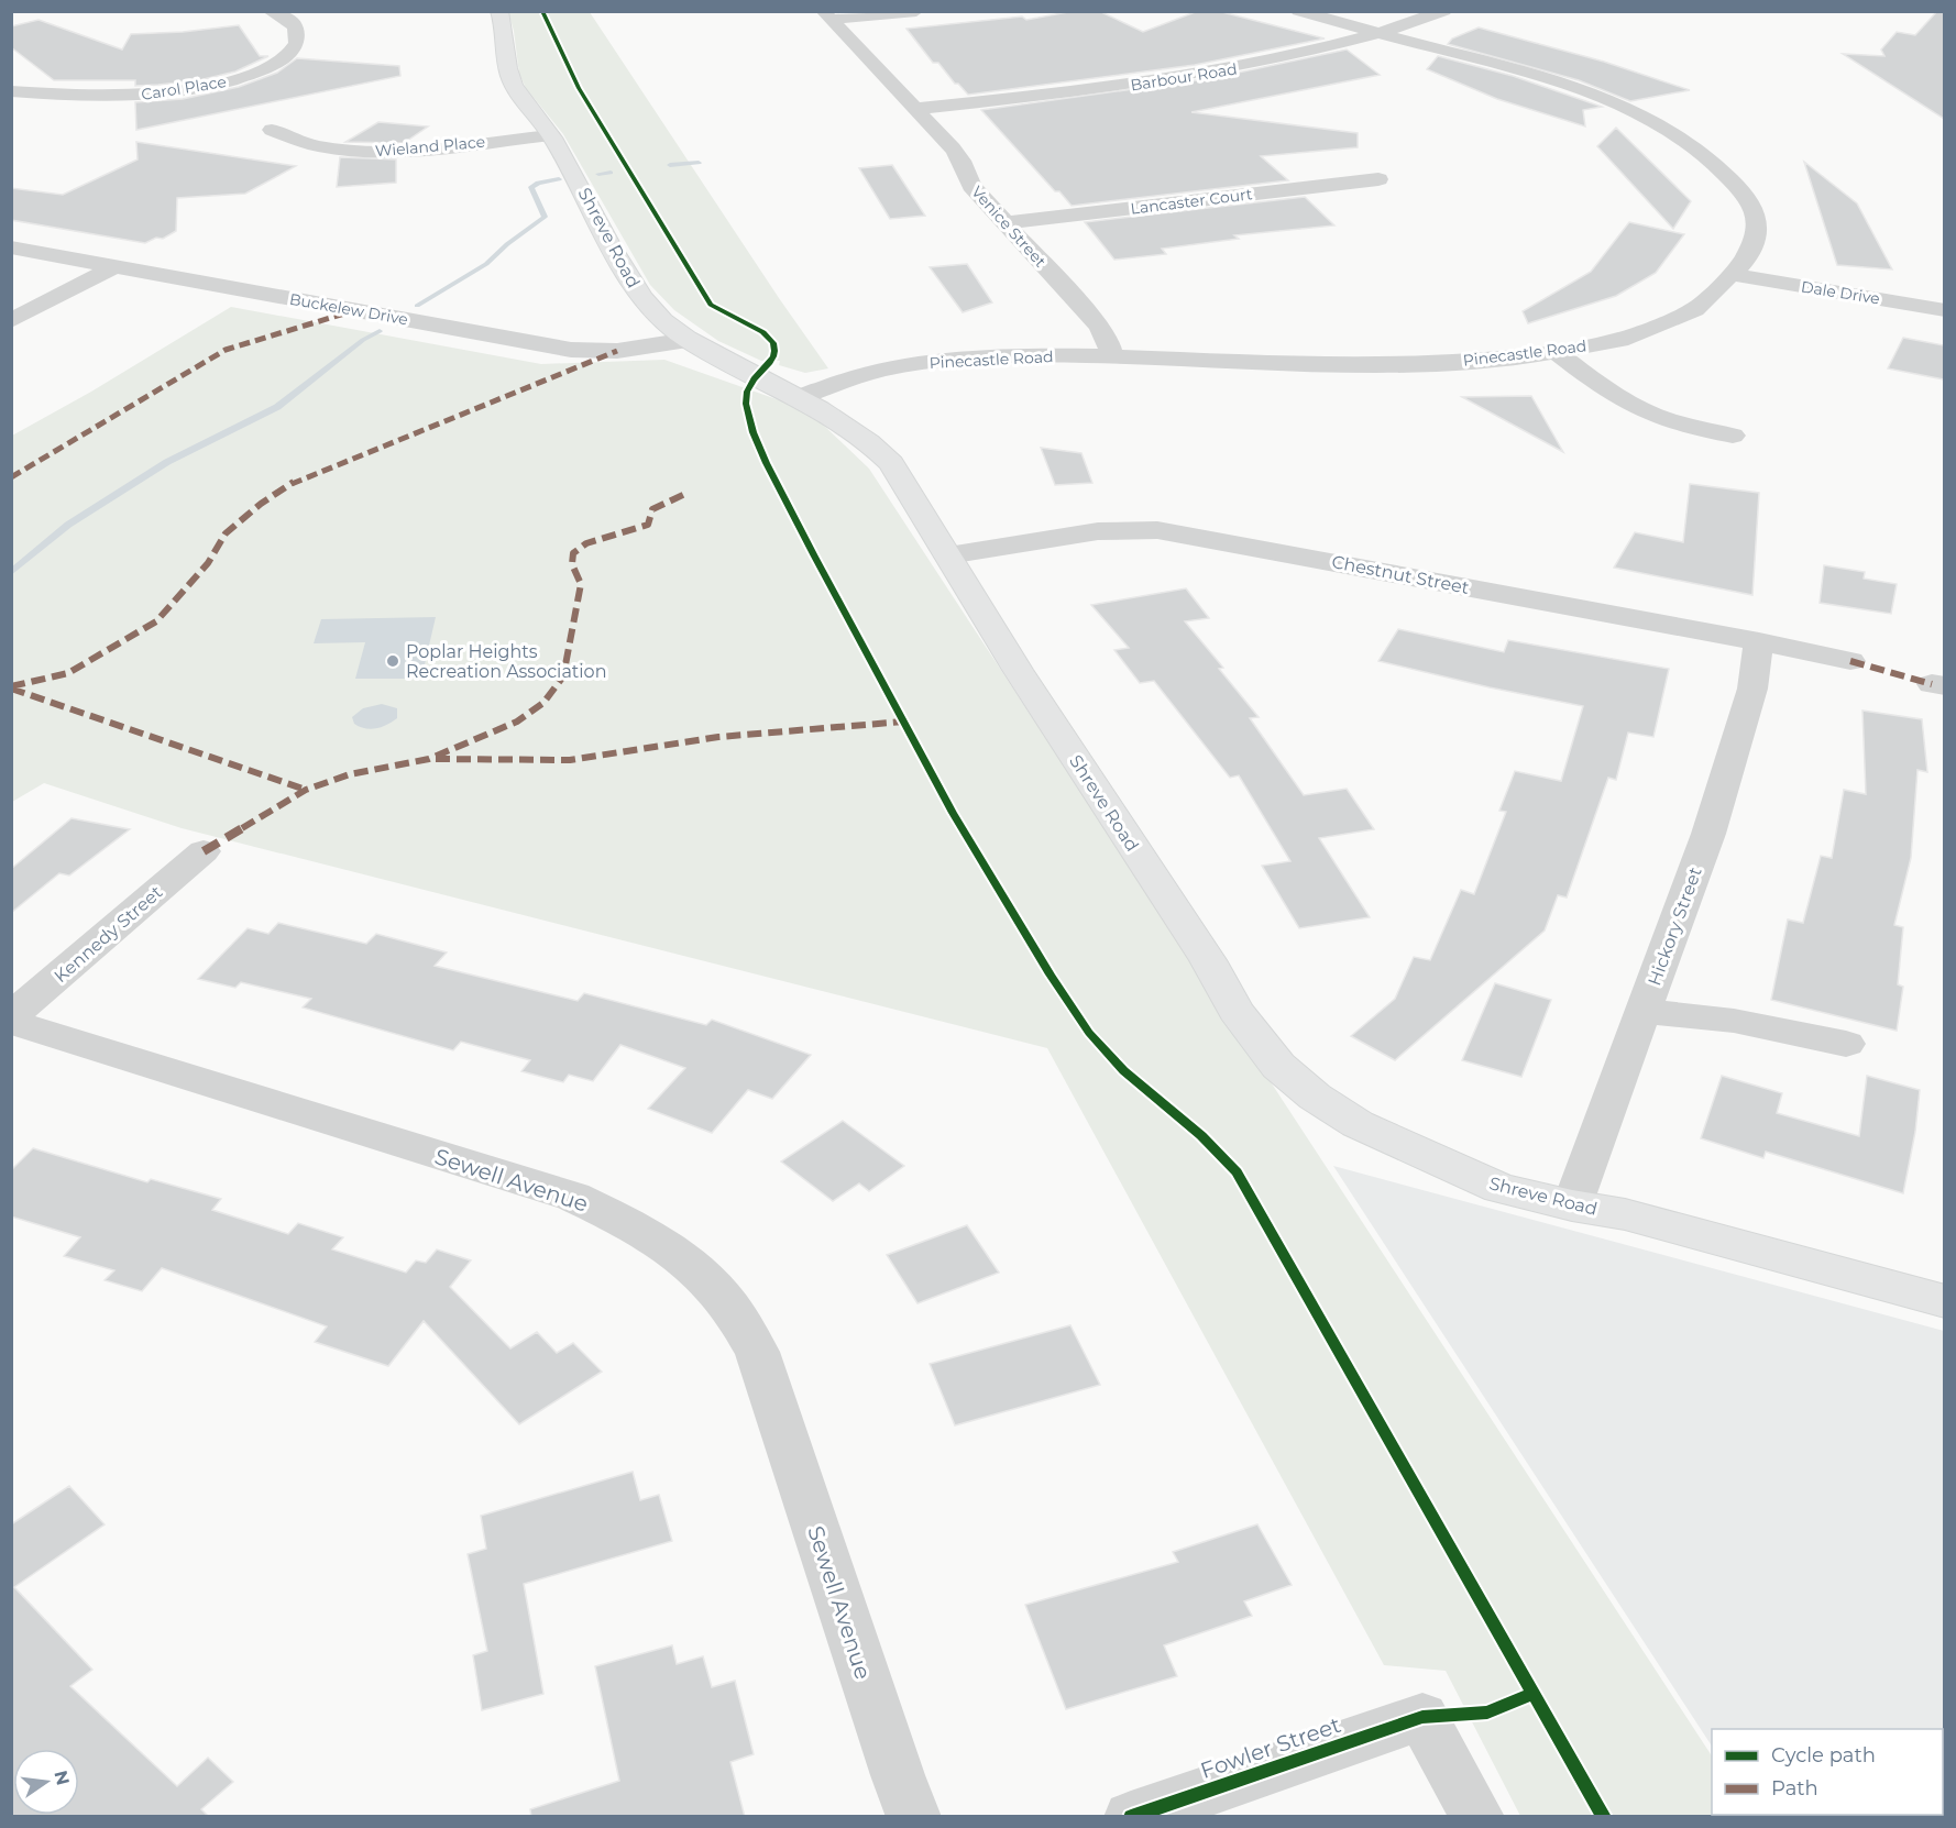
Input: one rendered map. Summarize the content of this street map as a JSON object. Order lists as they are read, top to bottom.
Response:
{
  "streets": {
    "main road": ["Shreve Road"],
    "street": [
      "Barbour Road",
      "Carol Place",
      "Wieland Place",
      "Lancaster Court",
      "Venice Street",
      "Dale Drive",
      "Buckelew Drive",
      "Pinecastle Road",
      "Chestnut Street",
      "Hickory Street",
      "Kennedy Street",
      "Sewell Avenue",
      "Fowler Street"
    ]
  },
  "crossings": [
    ["Barbour Road", "Venice Street"],
    ["Barbour Road", "Pinecastle Road"],
    ["Wieland Place", "Shreve Road"],
    ["Lancaster Court", "Venice Street"],
    ["Venice Street", "Pinecastle Road"],
    ["Shreve Road", "Buckelew Drive"],
    ["Shreve Road", "Pinecastle Road"],
    ["Shreve Road", "Chestnut Street"],
    ["Shreve Road", "Hickory Street"],
    ["Dale Drive", "Pinecastle Road"],
    ["Chestnut Street", "Hickory Street"]
  ],
  "places": ["Poplar Heights Recreation Association"],
  "legend": ["Cycle path", "Path"],
  "north": "right"
}
